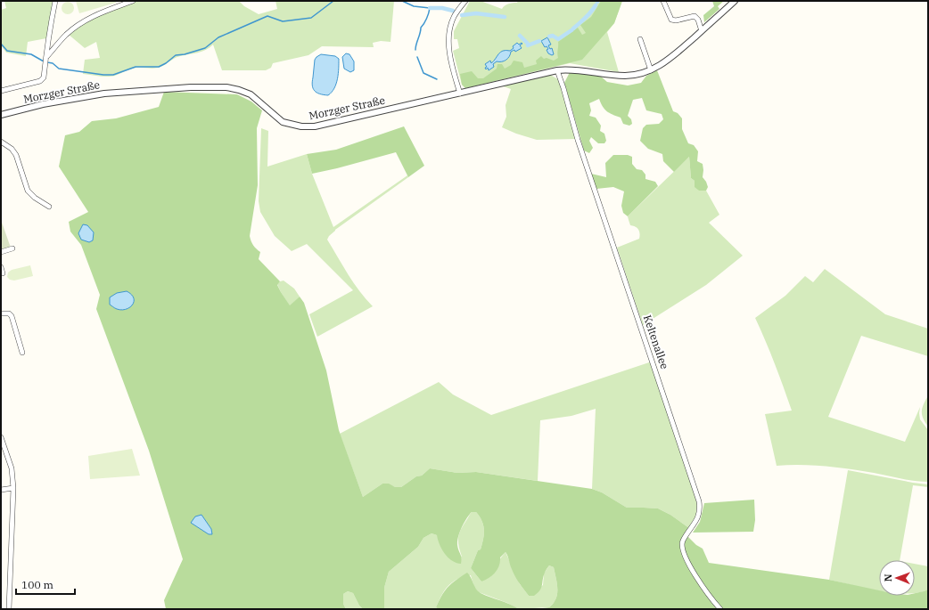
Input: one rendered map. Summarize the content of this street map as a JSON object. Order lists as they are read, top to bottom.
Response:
{
  "streets": {
    "street": ["Morzger Straße", "Keltenallee"]
  },
  "crossings": [
    ["Morzger Straße", "Keltenallee"]
  ],
  "scale_bar": "100 m",
  "north": "left"
}
